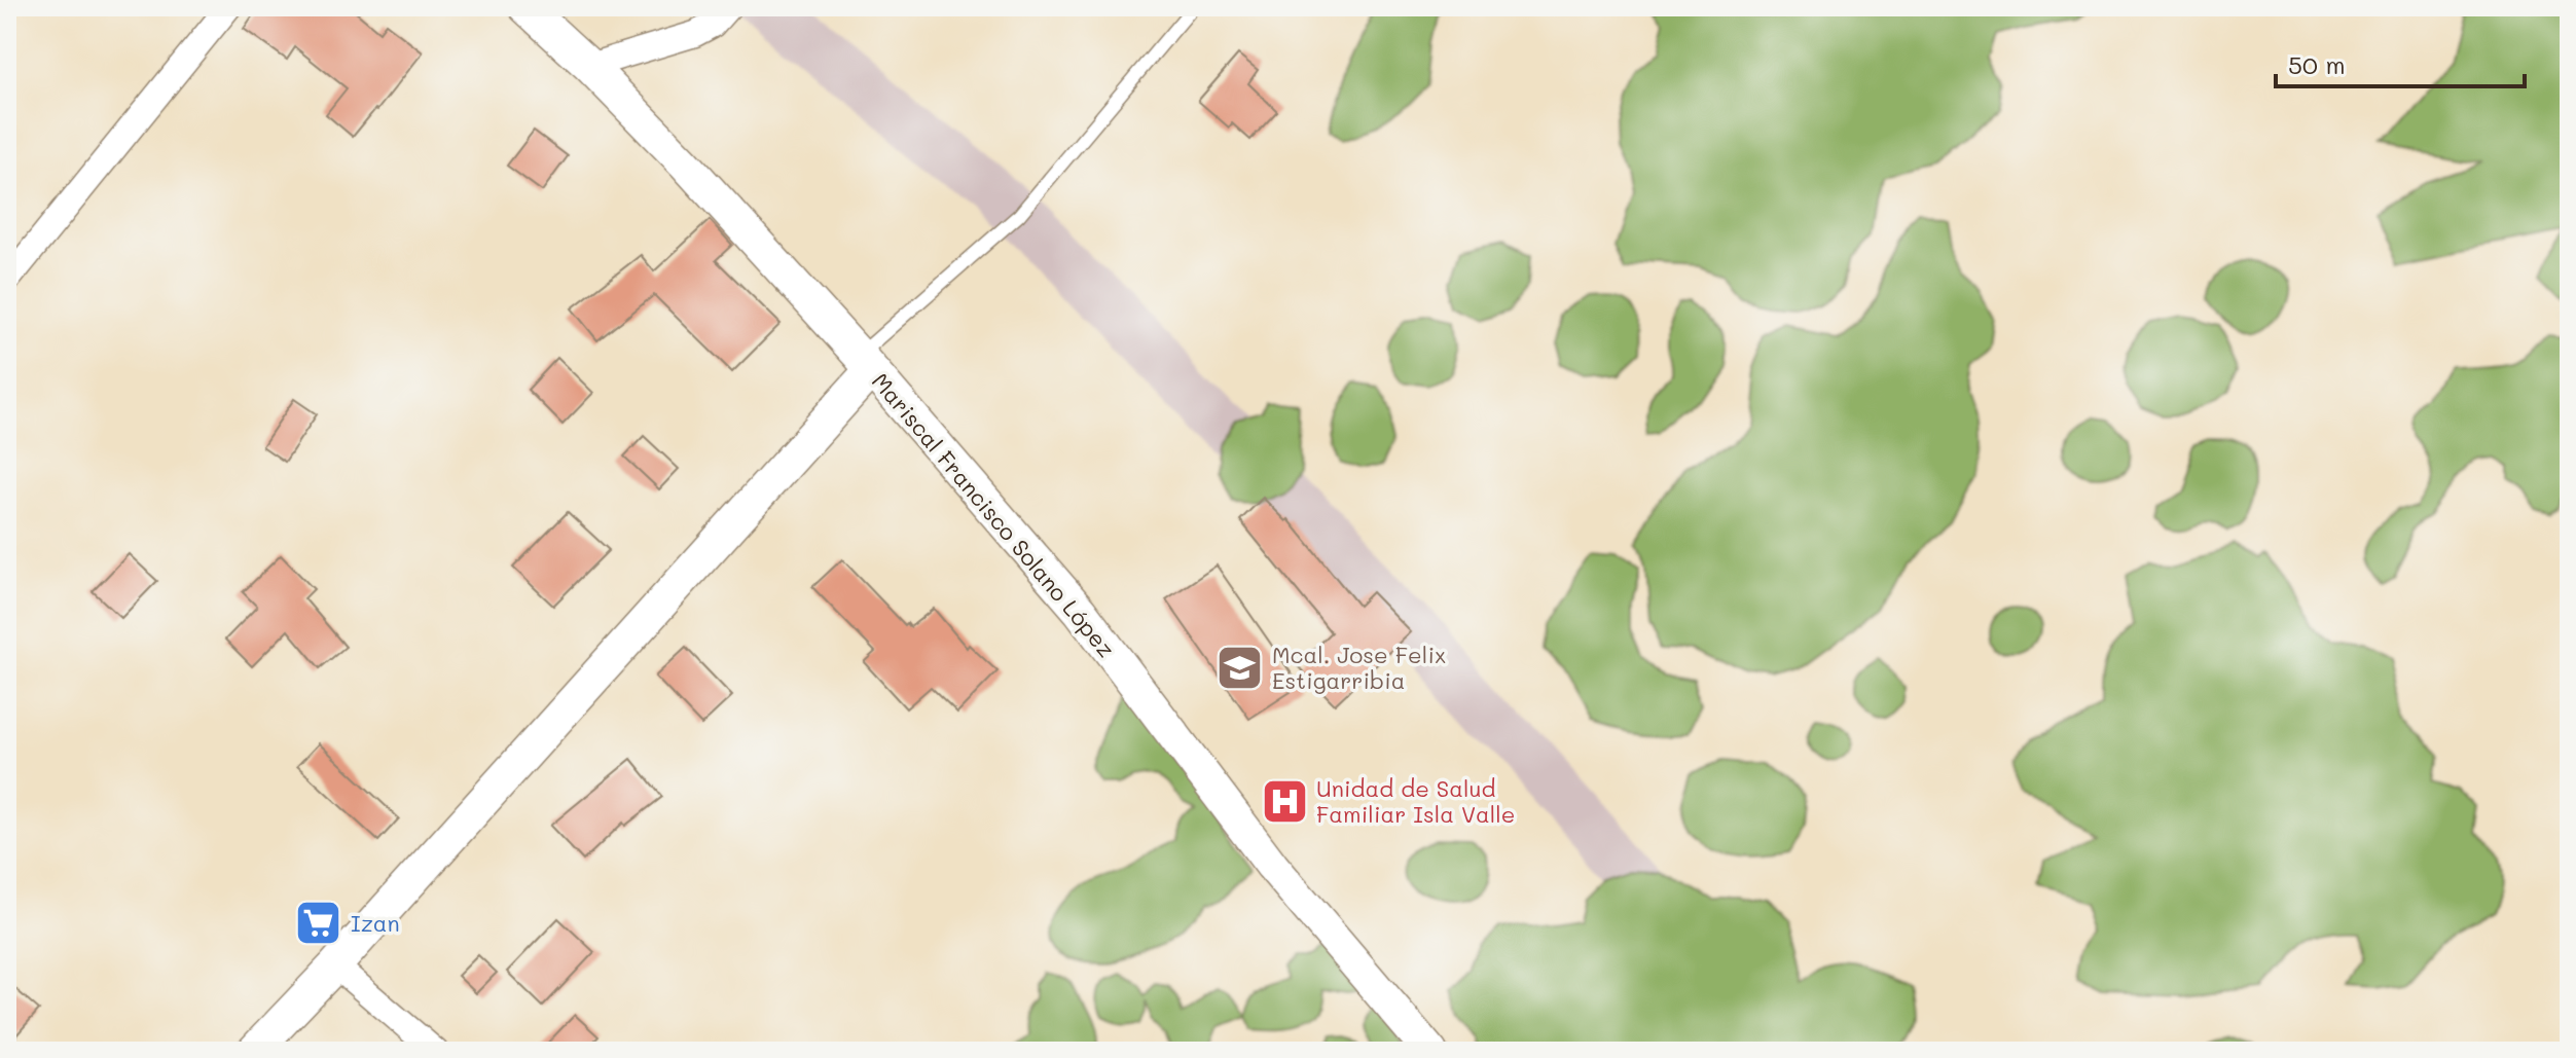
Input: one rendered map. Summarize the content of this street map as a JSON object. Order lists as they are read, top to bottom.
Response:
{
  "streets": {
    "street": ["Mariscal Francisco Solano López"]
  },
  "places": {
    "school or university": ["Mcal. Jose Felix Estigarribia"],
    "hospital": ["Unidad de Salud Familiar Isla Valle"],
    "supermarket": ["Izan"]
  },
  "scale_bar": "50 m"
}
